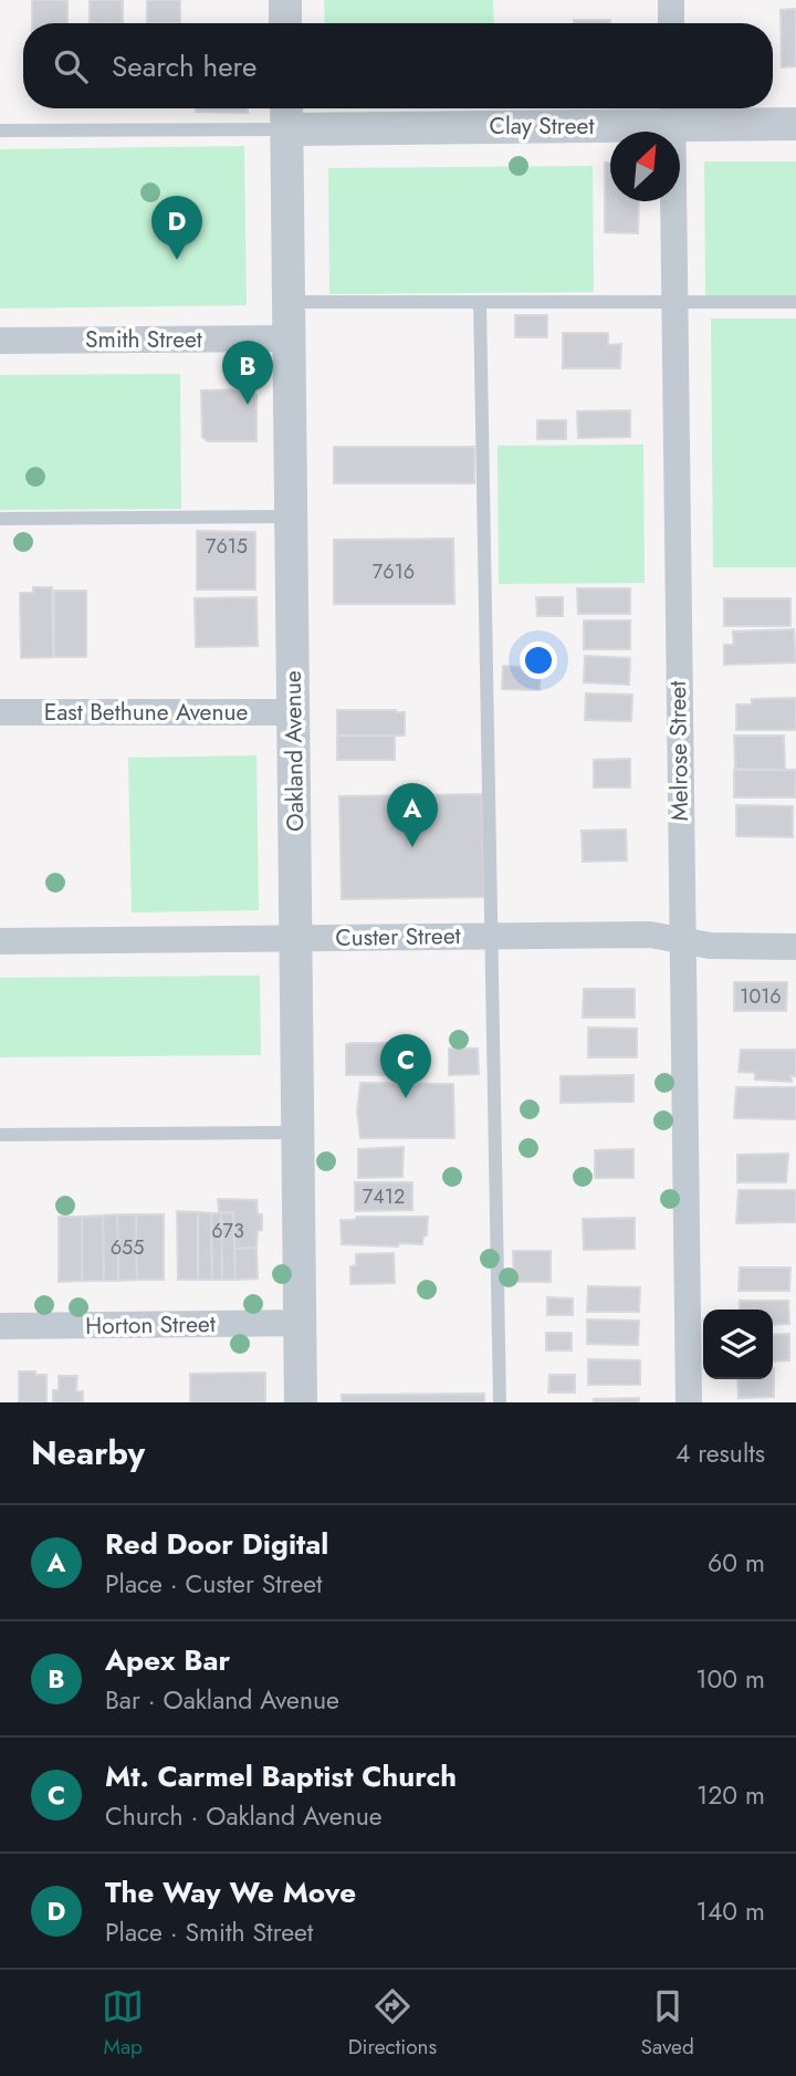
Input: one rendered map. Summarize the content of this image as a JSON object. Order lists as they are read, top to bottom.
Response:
{
  "streets": {
    "street": [
      "Clay Street",
      "Smith Street",
      "East Bethune Avenue",
      "Oakland Avenue",
      "Melrose Street",
      "Custer Street",
      "Horton Street"
    ]
  },
  "crossings": [
    ["Clay Street", "Oakland Avenue"],
    ["Clay Street", "Melrose Street"],
    ["Smith Street", "Oakland Avenue"],
    ["East Bethune Avenue", "Oakland Avenue"],
    ["Oakland Avenue", "Custer Street"],
    ["Oakland Avenue", "Horton Street"],
    ["Melrose Street", "Custer Street"]
  ],
  "house_numbers": [
    "7615",
    "7616",
    "1016",
    "7412",
    "673",
    "655"
  ],
  "north": "top right",
  "page": {
    "search": "Search here",
    "pins": [
      "D",
      "B",
      "A",
      "C"
    ],
    "heading": ["Nearby", "4 results"],
    "list": [
      {
        "mark": "A",
        "name": "Red Door Digital",
        "note": "Place · Custer Street",
        "value": "60 m"
      },
      {
        "mark": "B",
        "name": "Apex Bar",
        "note": "Bar · Oakland Avenue",
        "value": "100 m"
      },
      {
        "mark": "C",
        "name": "Mt. Carmel Baptist Church",
        "note": "Church · Oakland Avenue",
        "value": "120 m"
      },
      {
        "mark": "D",
        "name": "The Way We Move",
        "note": "Place · Smith Street",
        "value": "140 m"
      }
    ],
    "nav": ["Map", "Directions", "Saved"]
  }
}
